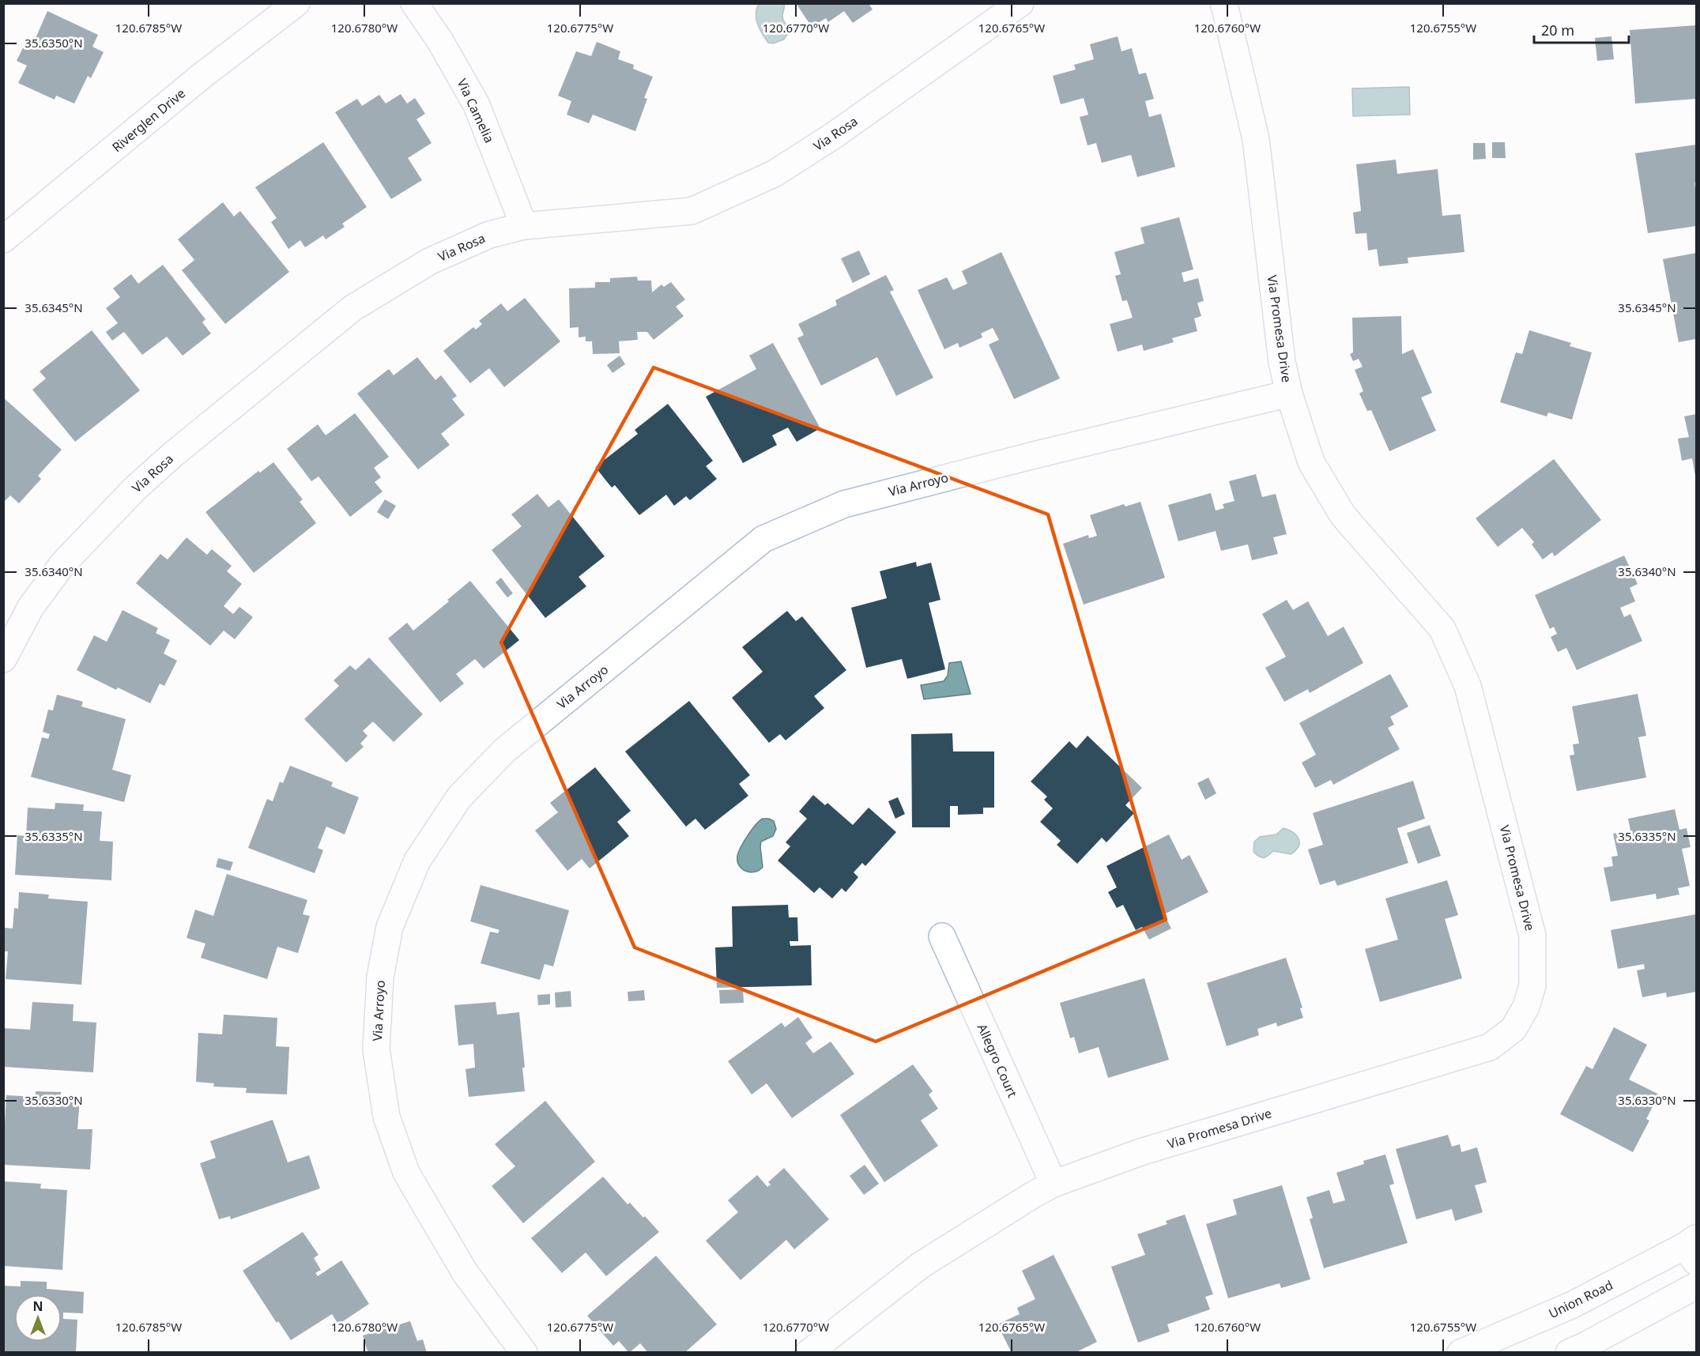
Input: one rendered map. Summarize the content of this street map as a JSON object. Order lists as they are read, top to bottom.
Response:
{
  "streets": {
    "street": [
      "Via Camelia",
      "Riverglen Drive",
      "Via Rosa",
      "Via Promesa Drive",
      "Via Arroyo",
      "Allegro Court",
      "Union Road"
    ]
  },
  "crossings": [
    ["Via Camelia", "Via Rosa"],
    ["Via Promesa Drive", "Via Arroyo"],
    ["Via Promesa Drive", "Allegro Court"]
  ],
  "scale_bar": "20 m",
  "north": "top",
  "coordinates": [
    "120.6785°W",
    "120.6780°W",
    "120.6775°W",
    "120.6770°W",
    "120.6765°W",
    "120.6760°W",
    "120.6755°W",
    "35.6350°N",
    "35.6345°N",
    "35.6340°N",
    "35.6335°N",
    "35.6330°N"
  ]
}
